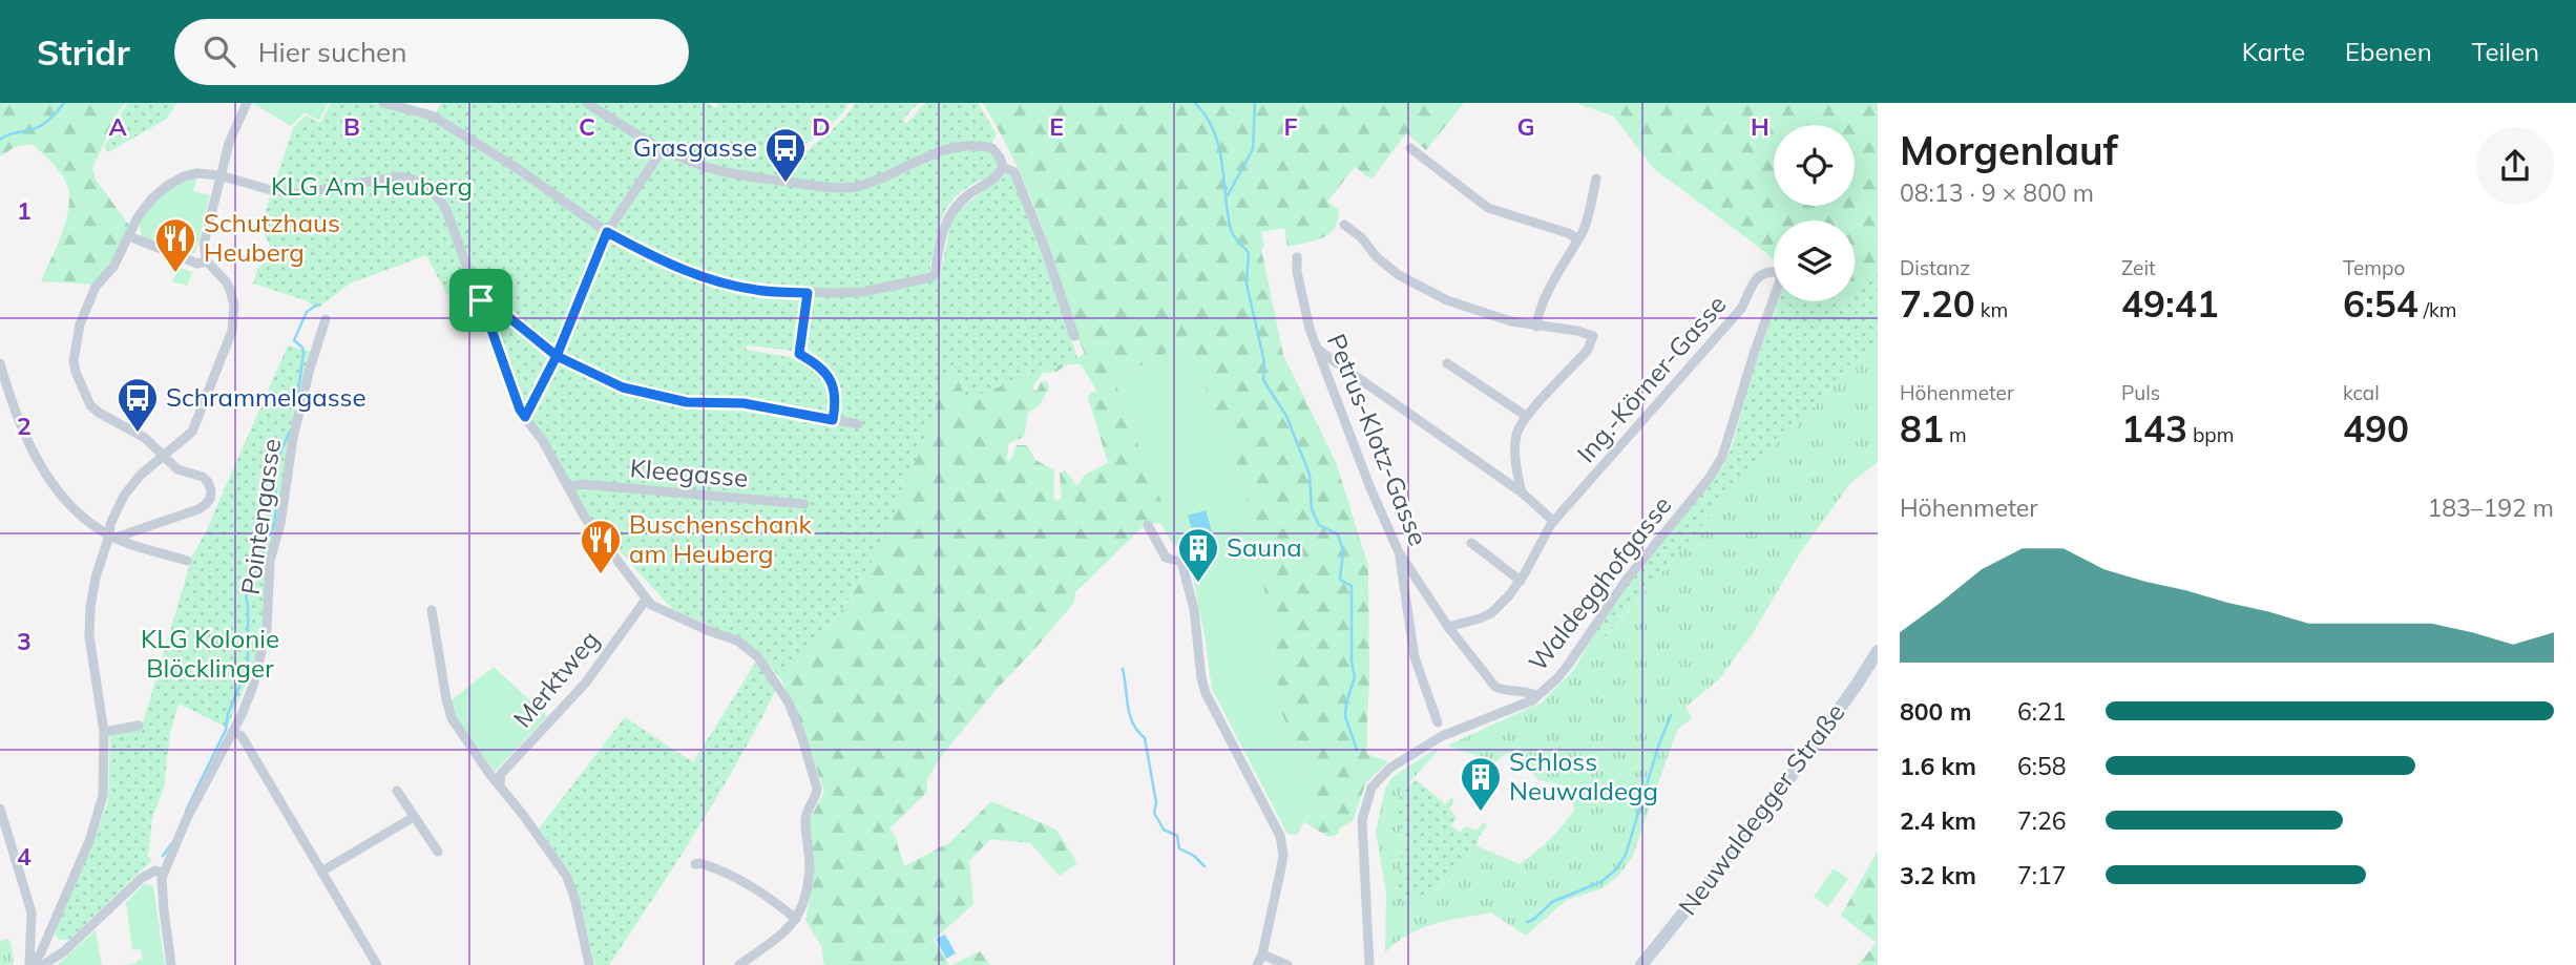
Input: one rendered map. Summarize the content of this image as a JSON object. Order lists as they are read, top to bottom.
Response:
{
  "streets": {
    "main road": ["Neuwaldegger Straße"],
    "street": [
      "Ing.-Körner-Gasse",
      "Petrus-Klotz-Gasse",
      "Kleegasse",
      "Pointengasse",
      "Waldegghofgasse",
      "Merktweg"
    ]
  },
  "crossings": [
    ["Petrus-Klotz-Gasse", "Waldegghofgasse"]
  ],
  "parks": ["KLG Am Heuberg", "KLG Kolonie Blöcklinger"],
  "places": {
    "bus stop": ["Grasgasse", "Schrammelgasse"],
    "restaurant": ["Schutzhaus Heuberg", "Buschenschank am Heuberg"],
    "building": ["Sauna", "Schloss Neuwaldegg"]
  },
  "page": {
    "header": "Stridr",
    "search": "Hier suchen",
    "nav": ["Karte", "Ebenen", "Teilen"],
    "heading": ["Morgenlauf", "08:13 · 9 × 800 m"],
    "stats": [
      ["Distanz", "7.20 km"],
      ["Zeit", "49:41"],
      ["Tempo", "6:54 /km"],
      ["Höhenmeter", "81 m"],
      ["Puls", "143 bpm"],
      ["kcal", "490"]
    ],
    "chart": ["Höhenmeter", "183–192 m"],
    "list": [
      {
        "name": "800 m",
        "note": "6:21"
      },
      {
        "name": "1.6 km",
        "note": "6:58"
      },
      {
        "name": "2.4 km",
        "note": "7:26"
      },
      {
        "name": "3.2 km",
        "note": "7:17"
      }
    ]
  },
  "grid": {
    "columns": [
      "A",
      "B",
      "C",
      "D",
      "E",
      "F",
      "G",
      "H"
    ],
    "rows": [
      "1",
      "2",
      "3",
      "4"
    ]
  }
}
